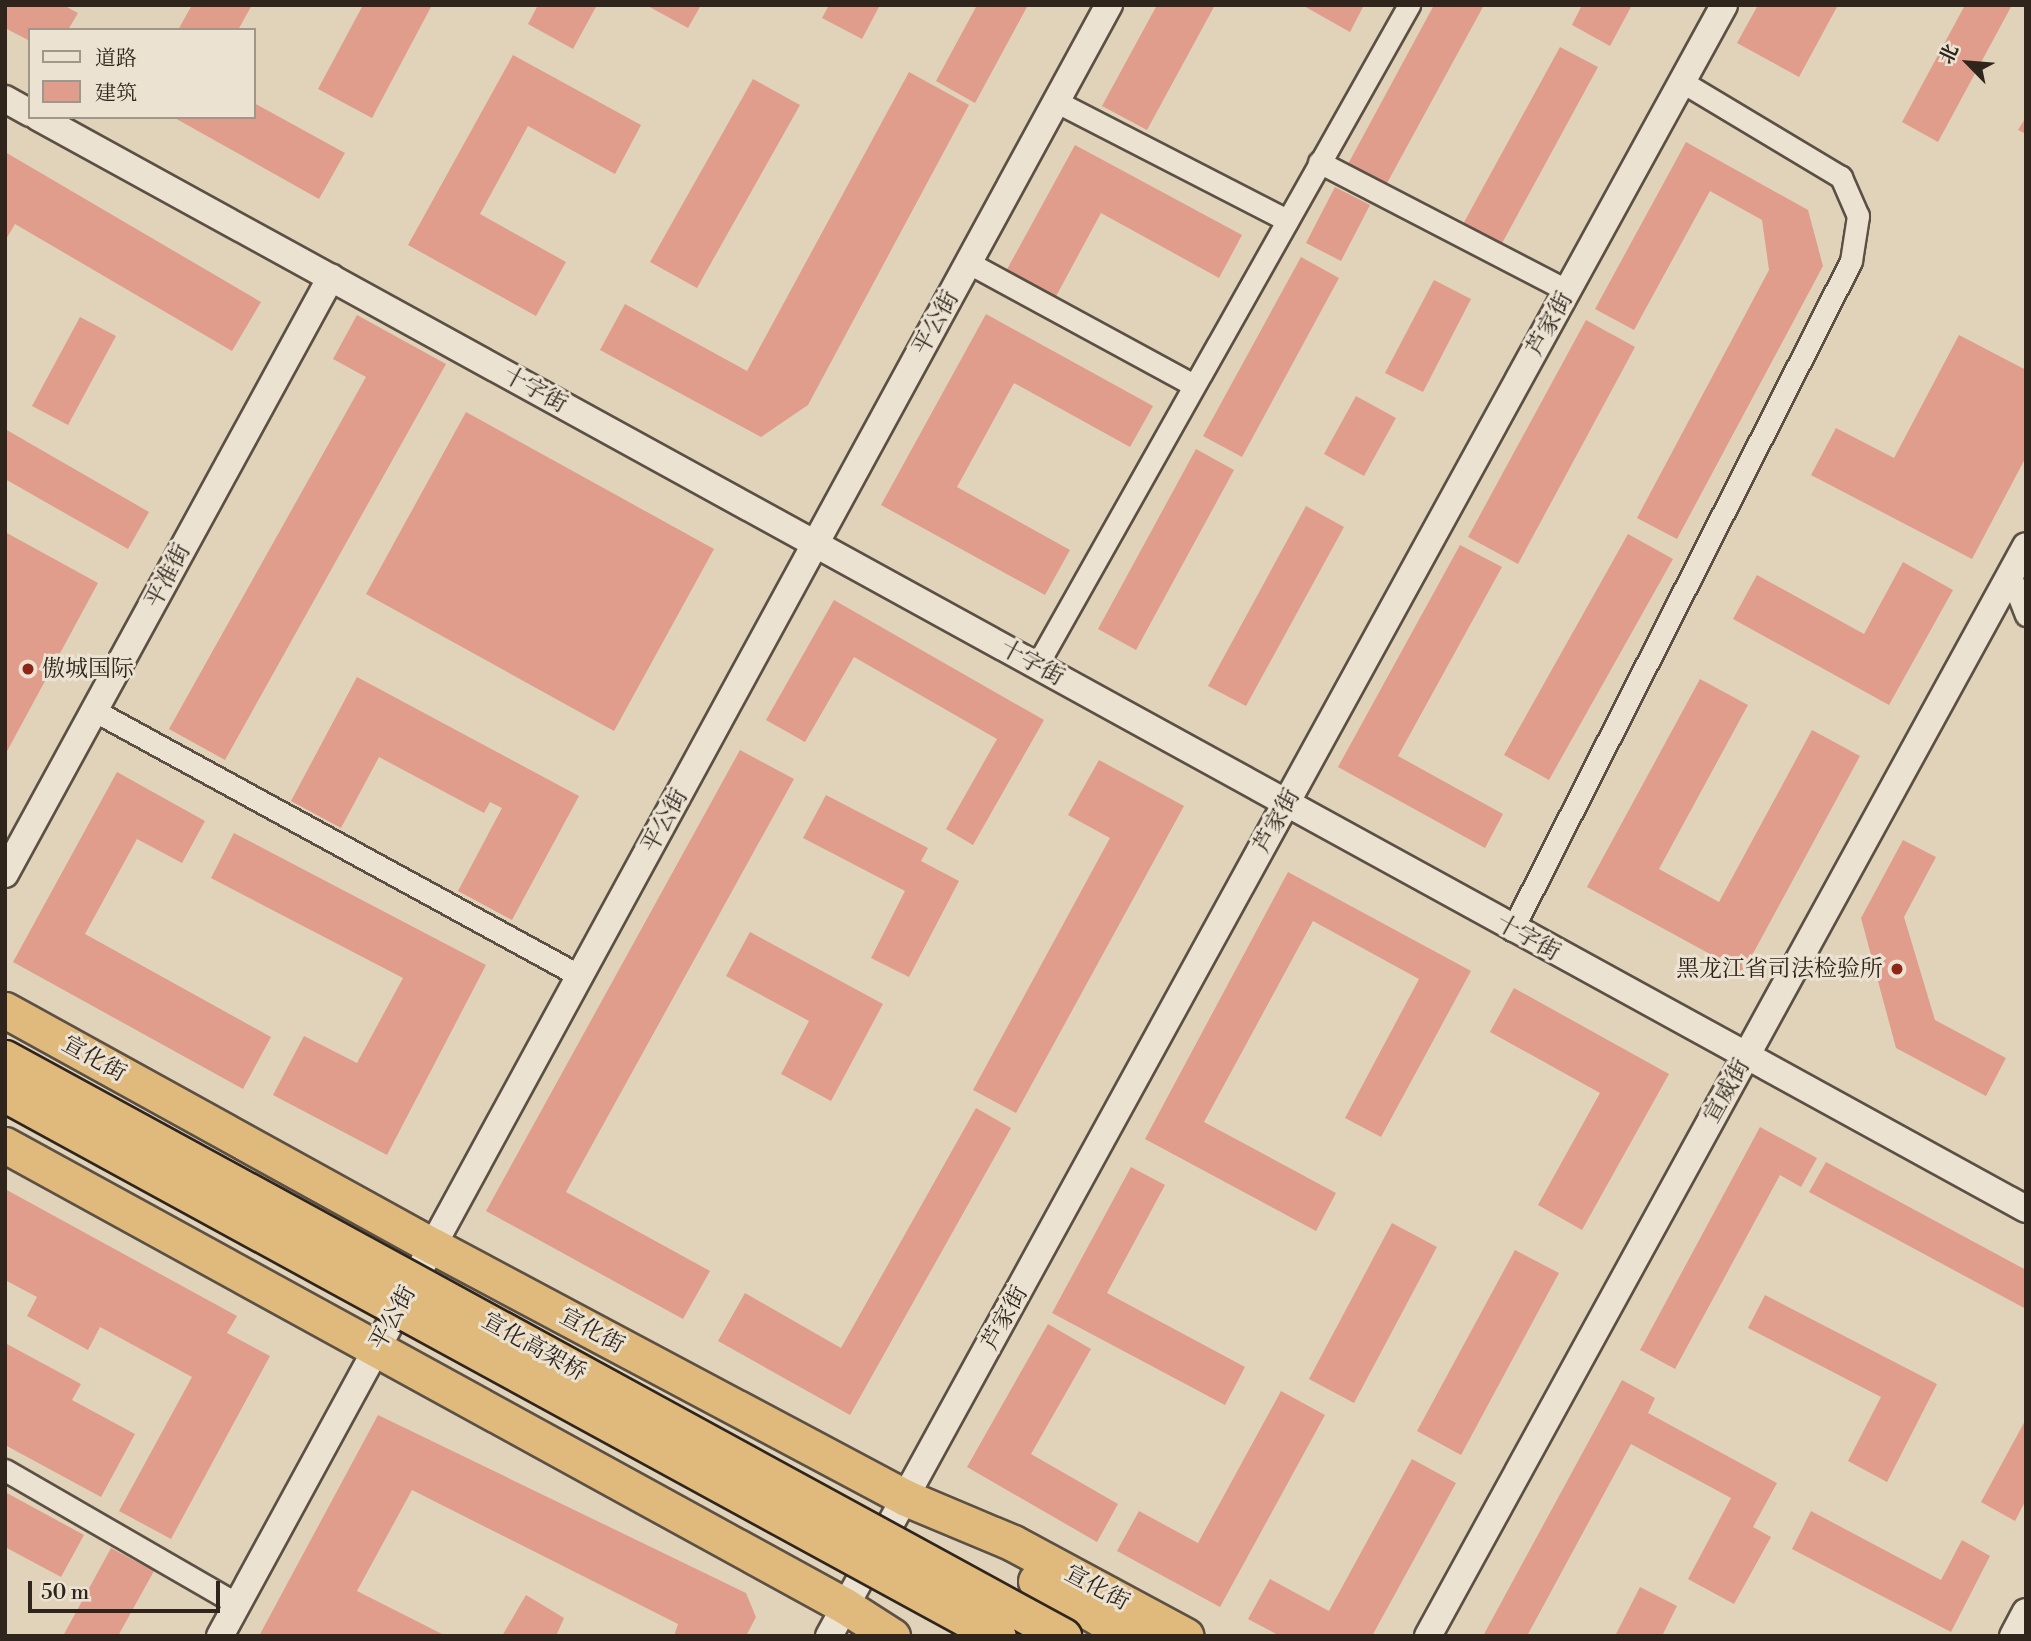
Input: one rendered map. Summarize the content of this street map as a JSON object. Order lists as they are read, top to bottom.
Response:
{
  "streets": {
    "highway": ["宣化街", "宣化高架桥"],
    "street": [
      "平公街",
      "芦家街",
      "十字街",
      "平准街",
      "宣威街"
    ]
  },
  "crossings": [
    ["平公街", "十字街"],
    ["平公街", "宣化街"],
    ["芦家街", "十字街"],
    ["芦家街", "宣化街"],
    ["十字街", "平准街"],
    ["十字街", "宣威街"]
  ],
  "places": ["傲城国际", "黑龙江省司法检验所"],
  "legend": ["道路", "建筑"],
  "scale_bar": "50 m",
  "north": "top left"
}
